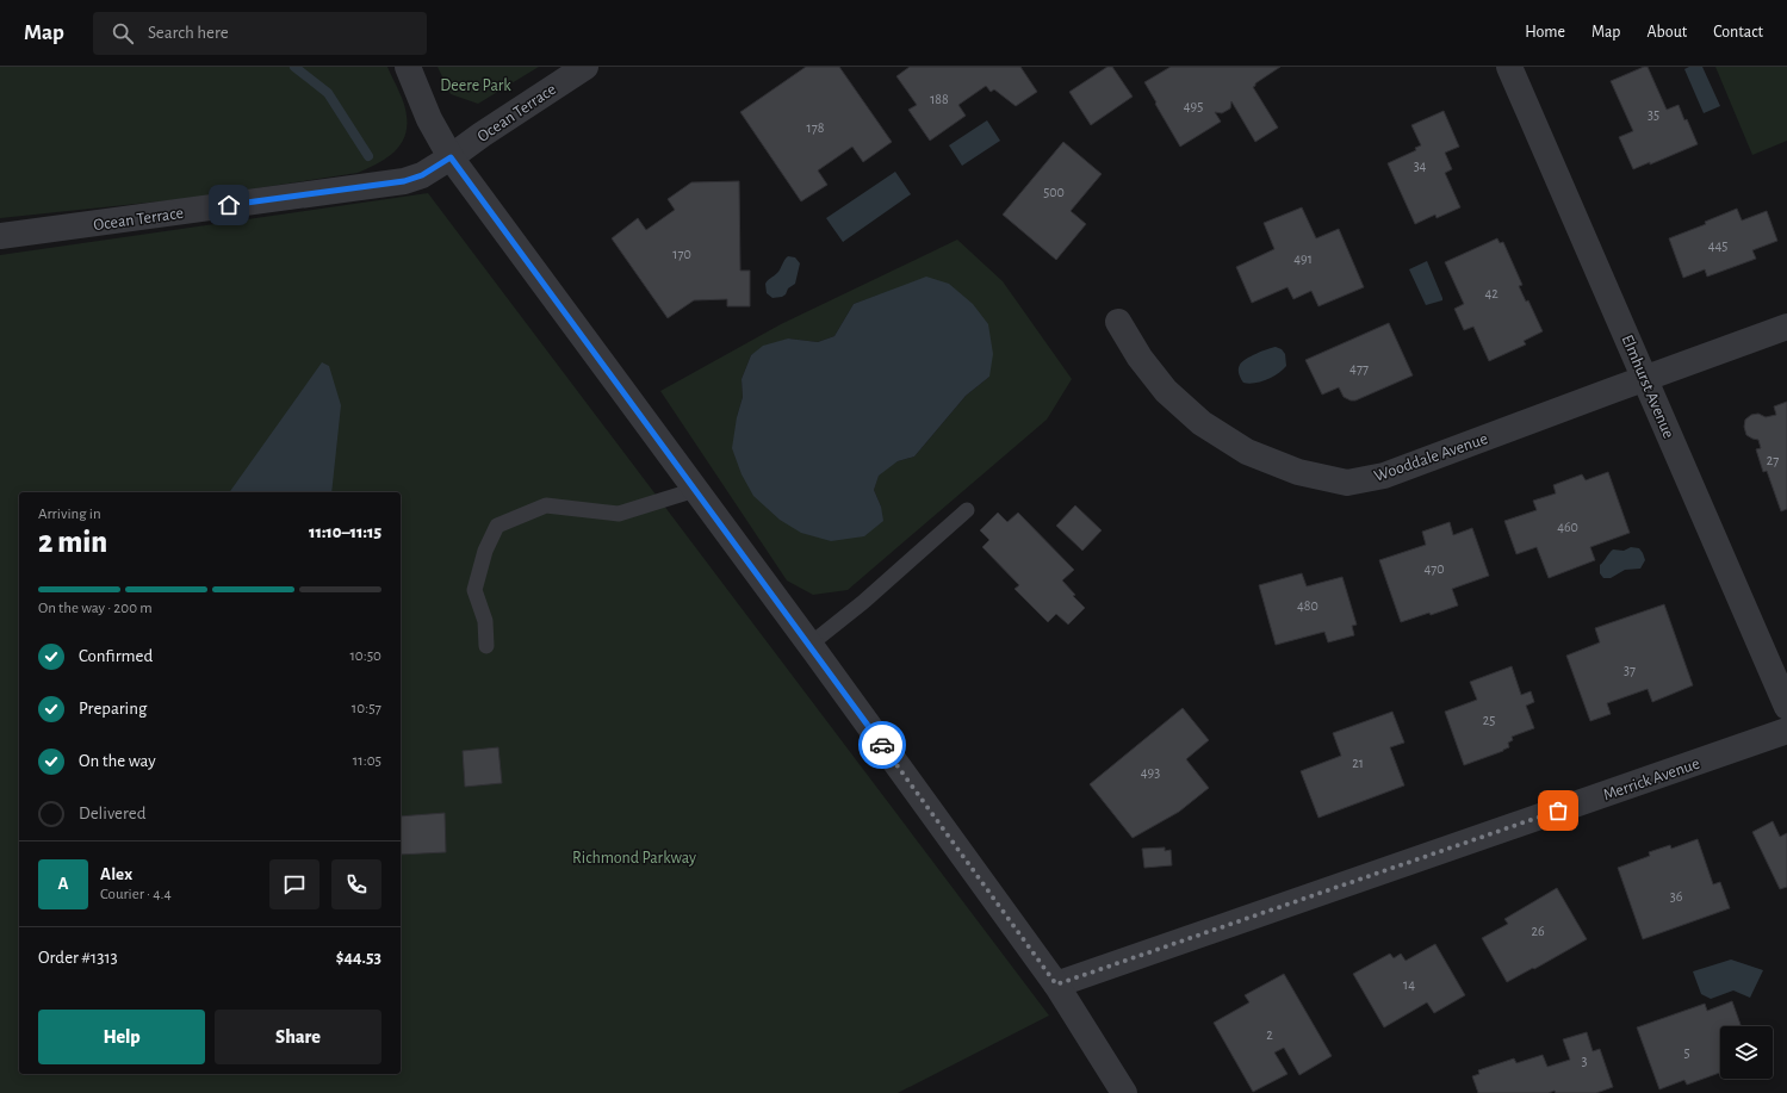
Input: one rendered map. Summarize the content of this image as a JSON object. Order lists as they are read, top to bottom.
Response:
{
  "streets": {
    "street": [
      "Ocean Terrace",
      "Elmhurst Avenue",
      "Wooddale Avenue",
      "Merrick Avenue"
    ]
  },
  "crossings": [
    ["Elmhurst Avenue", "Wooddale Avenue"]
  ],
  "parks": ["Deere Park", "Richmond Parkway"],
  "house_numbers": [
    "188",
    "495",
    "35",
    "178",
    "34",
    "500",
    "445",
    "170",
    "491",
    "42",
    "477",
    "27",
    "460",
    "470",
    "480",
    "37",
    "25",
    "21",
    "493",
    "36",
    "26",
    "14",
    "2",
    "5",
    "3"
  ],
  "page": {
    "header": "Map",
    "search": "Search here",
    "nav": [
      "Home",
      "Map",
      "About",
      "Contact"
    ],
    "heading": ["2 min", "Arriving in", "11:10–11:15"],
    "panel": [
      "Alex",
      "Courier · 4.4",
      "Order #1313",
      "$44.53"
    ],
    "bar": "On the way · 200 m",
    "list": [
      ["Confirmed", "10:50"],
      ["Preparing", "10:57"],
      ["On the way", "11:05"],
      "Delivered"
    ],
    "round": "A",
    "buttons": ["Help", "Share"]
  }
}
